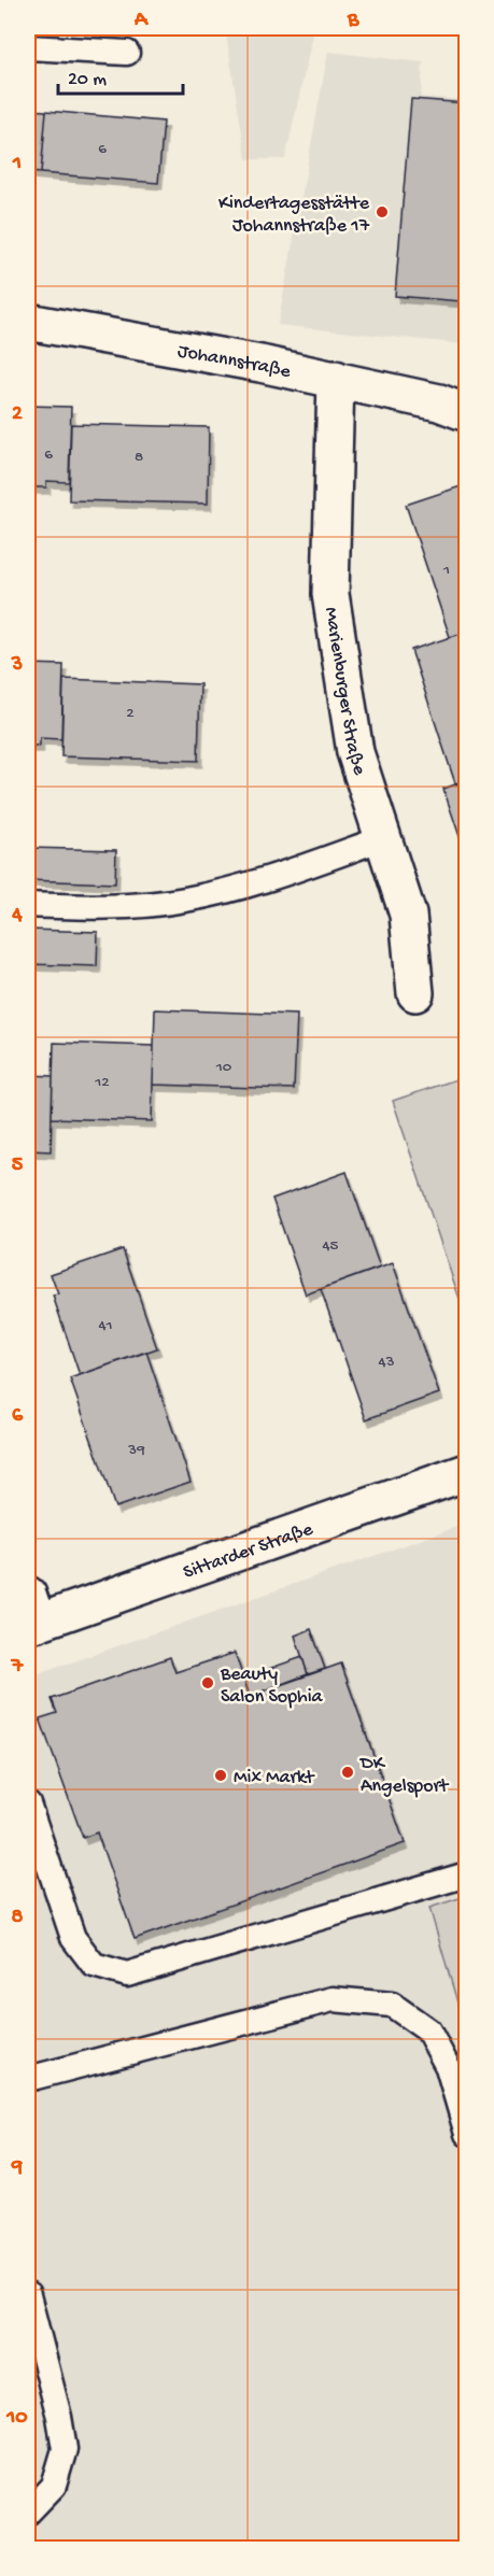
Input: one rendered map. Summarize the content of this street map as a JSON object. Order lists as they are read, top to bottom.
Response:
{
  "streets": {
    "street": ["Johannstraße", "Marienburger Straße", "Sittarder Straße"]
  },
  "crossings": [
    ["Johannstraße", "Marienburger Straße"]
  ],
  "places": [
    "Kindertagesstätte Johannstraße 17",
    "Beauty Salon Sophia",
    "DK Angelsport",
    "Mix Markt"
  ],
  "house_numbers": [
    "6",
    "6",
    "8",
    "1",
    "2",
    "10",
    "12",
    "45",
    "41",
    "43",
    "39"
  ],
  "scale_bar": "20 m",
  "grid": {
    "columns": ["A", "B"],
    "rows": [
      "1",
      "2",
      "3",
      "4",
      "5",
      "6",
      "7",
      "8",
      "9",
      "10"
    ]
  }
}
